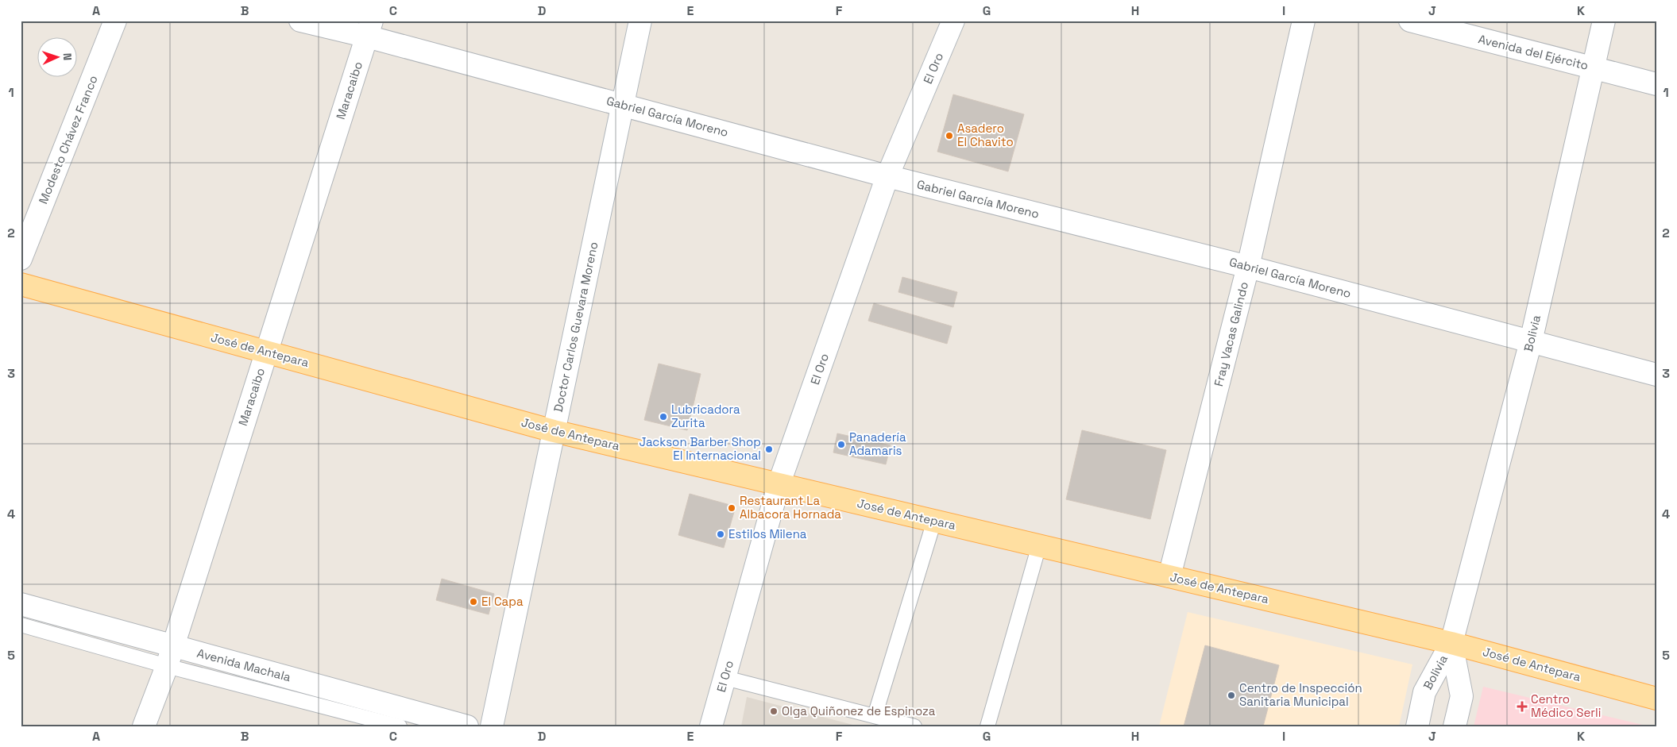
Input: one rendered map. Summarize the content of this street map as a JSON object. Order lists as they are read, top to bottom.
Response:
{
  "streets": {
    "main road": ["José de Antepara"],
    "street": [
      "Avenida del Ejército",
      "El Oro",
      "Maracaibo",
      "Gabriel García Moreno",
      "Modesto Chávez Franco",
      "Doctor Carlos Guevara Moreno",
      "Bolivia",
      "Fray Vacas Galindo",
      "Avenida Machala"
    ]
  },
  "crossings": [
    ["Avenida del Ejército", "Bolivia"],
    ["El Oro", "Gabriel García Moreno"],
    ["El Oro", "José de Antepara"],
    ["Maracaibo", "Gabriel García Moreno"],
    ["Maracaibo", "José de Antepara"],
    ["Maracaibo", "Avenida Machala"],
    ["Gabriel García Moreno", "Doctor Carlos Guevara Moreno"],
    ["Gabriel García Moreno", "Bolivia"],
    ["Gabriel García Moreno", "Fray Vacas Galindo"],
    ["Doctor Carlos Guevara Moreno", "José de Antepara"],
    ["Bolivia", "José de Antepara"],
    ["Fray Vacas Galindo", "José de Antepara"]
  ],
  "places": {
    "other": [
      "Asadero El Chavito",
      "Lubricadora Zurita",
      "Panadería Adamaris",
      "Jackson Barber Shop El Internacional",
      "Restaurant La Albacora Hornada",
      "Estilos Milena",
      "El Capa",
      "Centro de Inspección Sanitaria Municipal",
      "Olga Quiñonez de Espinoza"
    ],
    "health": ["Centro Médico Serli"]
  },
  "north": "right",
  "grid": {
    "columns": [
      "A",
      "B",
      "C",
      "D",
      "E",
      "F",
      "G",
      "H",
      "I",
      "J",
      "K"
    ],
    "rows": [
      "1",
      "2",
      "3",
      "4",
      "5"
    ]
  }
}
